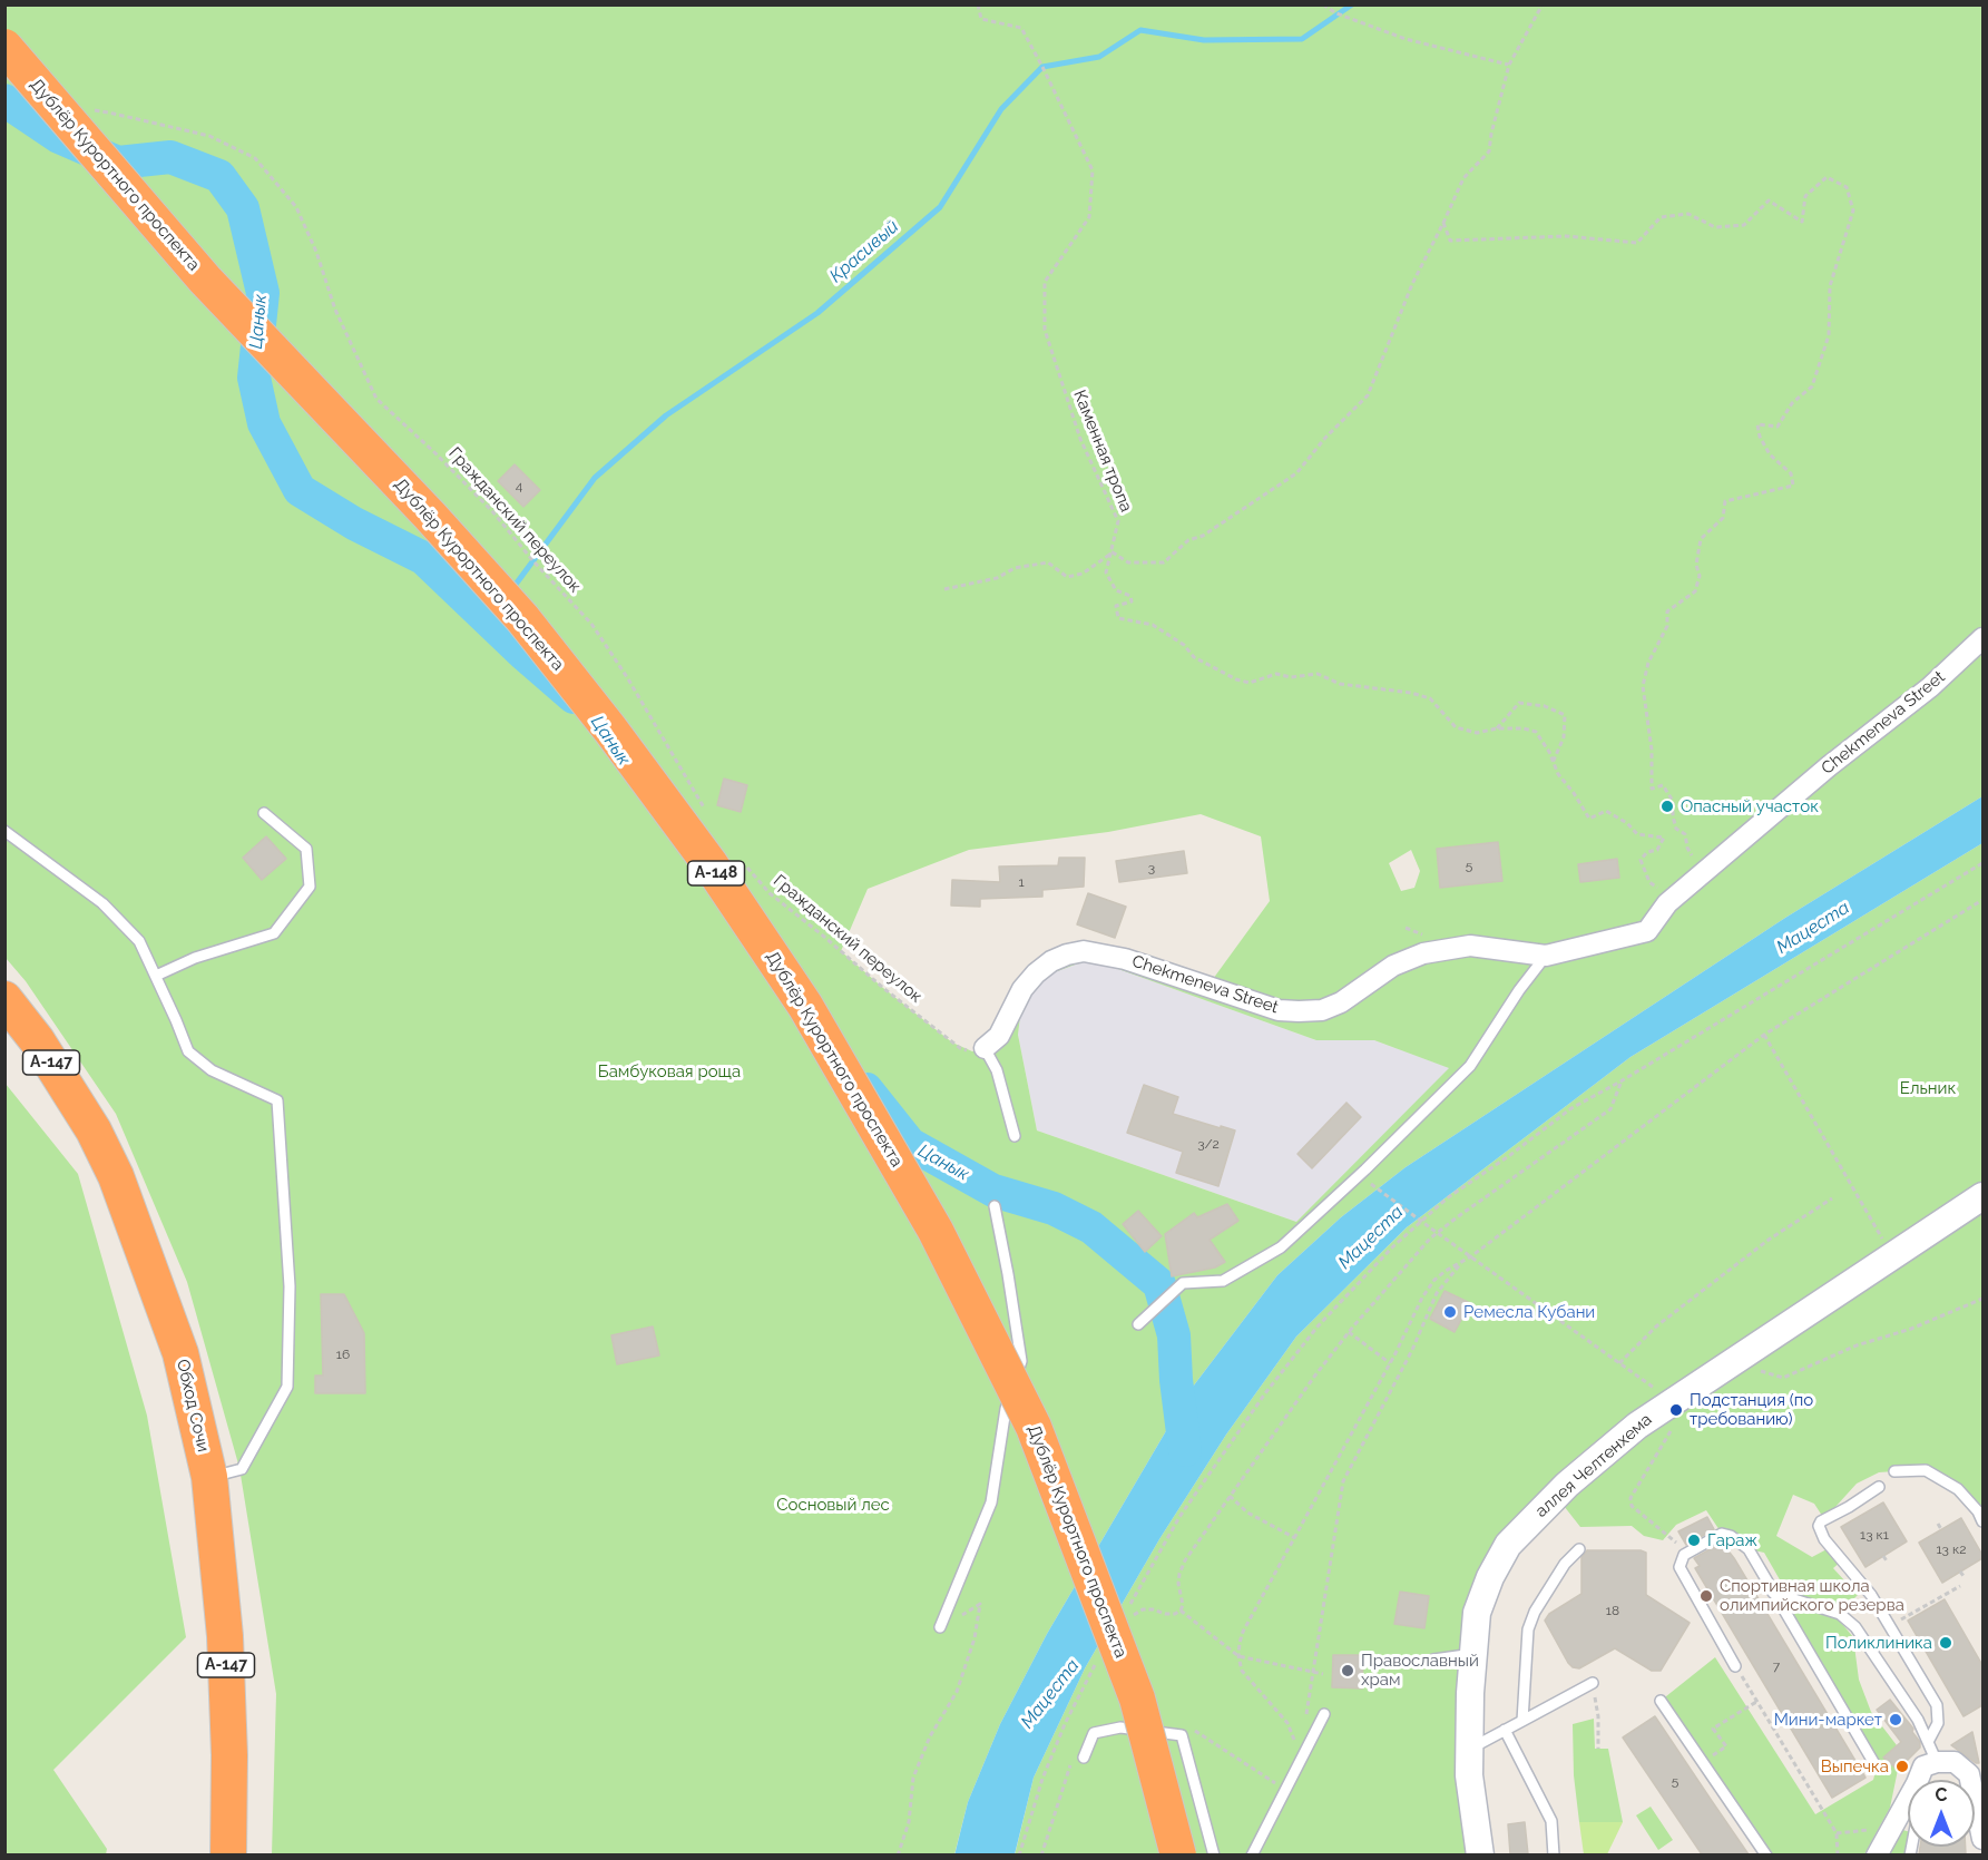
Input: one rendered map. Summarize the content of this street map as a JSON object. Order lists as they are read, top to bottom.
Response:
{
  "streets": {
    "highway": [
      "Дублёр Курортного проспекта",
      "А-148",
      "А-147",
      "Обход Сочи"
    ],
    "main road": ["аллея Челтенхема"],
    "street": ["Chekmeneva Street"],
    "path": ["Каменная тропа", "Гражданский переулок"]
  },
  "crossings": [
    ["Каменная тропа", "Chekmeneva Street"],
    ["Гражданский переулок", "Chekmeneva Street"]
  ],
  "water": ["Красивый", "Цанык", "Мацеста"],
  "parks": ["Бамбуковая роща", "Ельник", "Сосновый лес"],
  "places": [
    "Опасный участок",
    "Ремесла Кубани",
    "Подстанция (по требованию)",
    "Гараж",
    "Спортивная школа олимпийского резерва",
    "Поликлиника",
    "Православный храм",
    "Мини-маркет",
    "Выпечка"
  ],
  "house_numbers": [
    "4",
    "5",
    "3",
    "1",
    "3/2",
    "16",
    "13 к1",
    "13 к2",
    "18",
    "7",
    "5"
  ],
  "north": "top"
}
